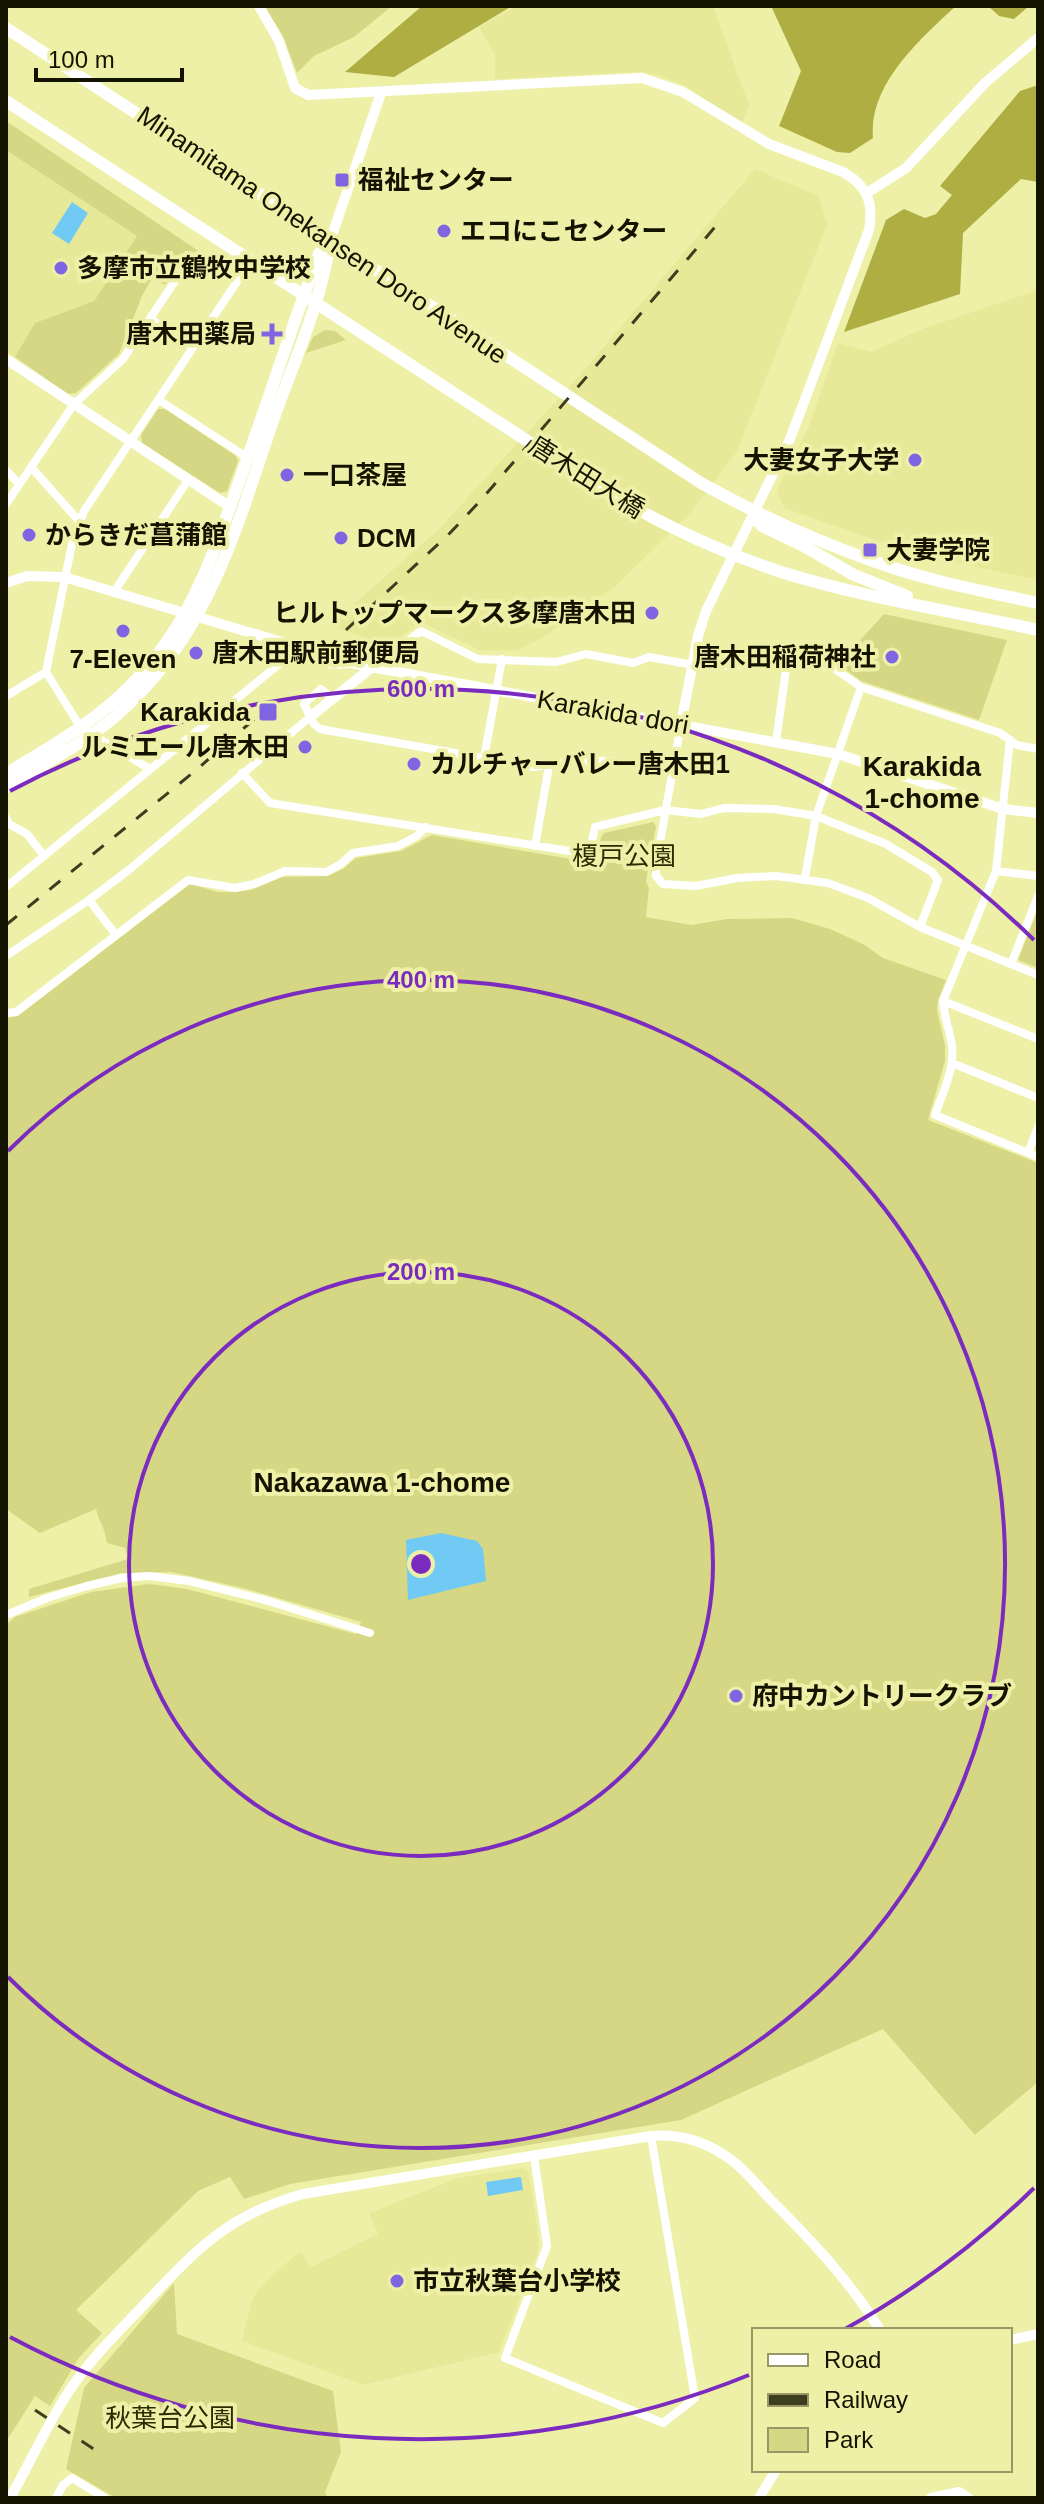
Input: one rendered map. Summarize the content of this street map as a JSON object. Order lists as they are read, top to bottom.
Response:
{
  "streets": {
    "main road": ["Minamitama Onekansen Doro Avenue", "唐木田大橋"],
    "street": ["Karakida dori"]
  },
  "districts": ["Karakida 1-chome", "Nakazawa 1-chome"],
  "parks": ["榎戸公園", "秋葉台公園"],
  "places": {
    "transit": ["福祉センター", "大妻学院", "Karakida"],
    "other": [
      "エコにこセンター",
      "多摩市立鶴牧中学校",
      "大妻女子大学",
      "一口茶屋",
      "からきだ菖蒲館",
      "DCM",
      "ヒルトップマークス多摩唐木田",
      "7-Eleven",
      "唐木田駅前郵便局",
      "唐木田稲荷神社",
      "ルミエール唐木田",
      "カルチャーバレー唐木田1",
      "府中カントリークラブ",
      "市立秋葉台小学校"
    ],
    "health": ["唐木田薬局"]
  },
  "legend": ["Road", "Railway", "Park"],
  "scale_bar": "100 m",
  "rings": ["600 m", "400 m", "200 m"]
}
